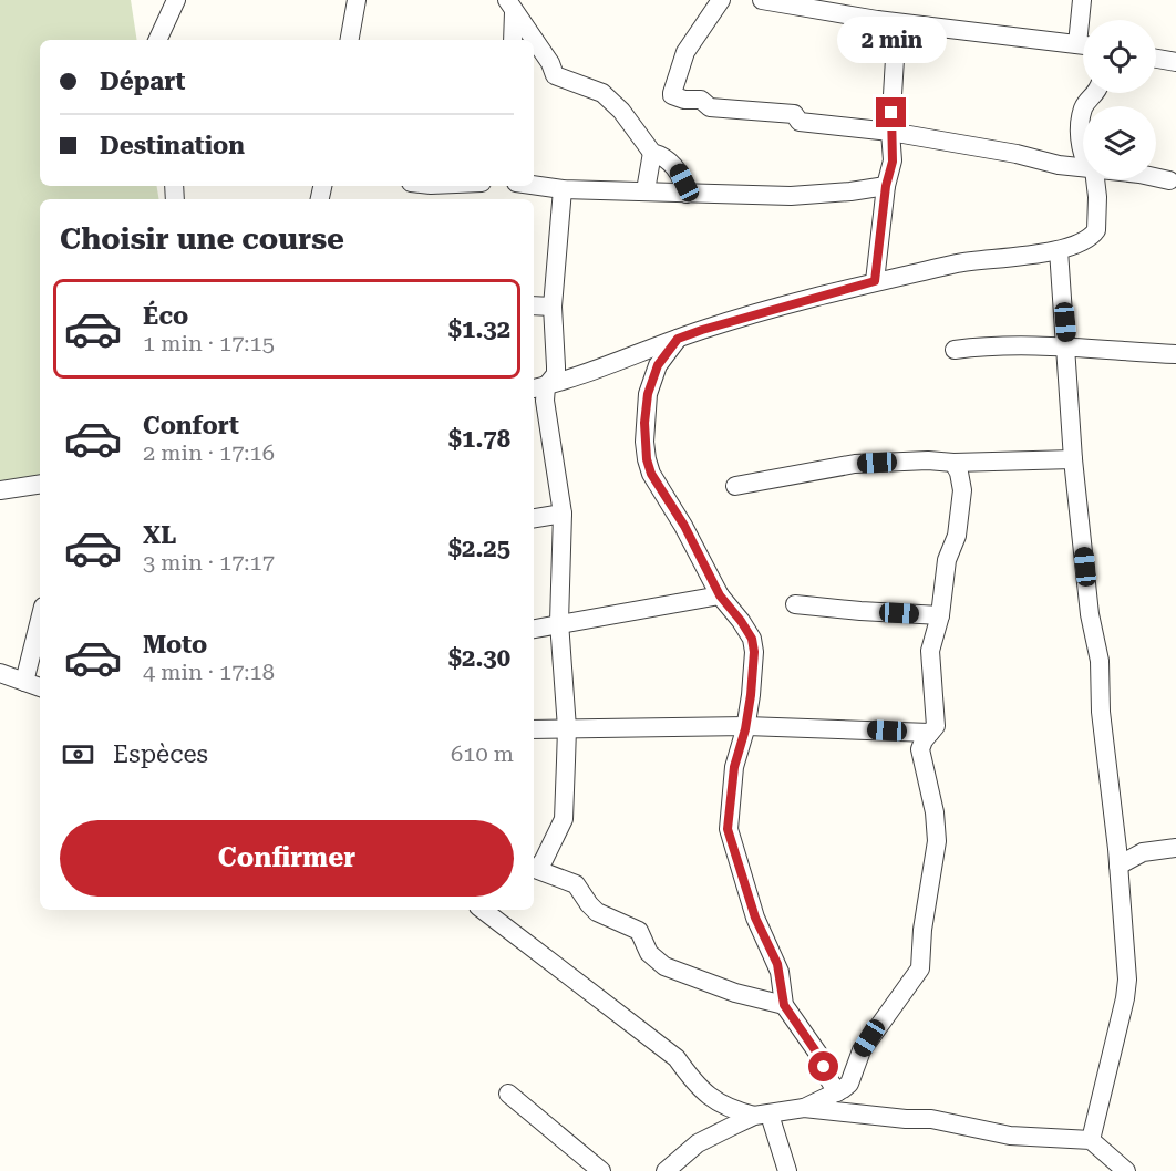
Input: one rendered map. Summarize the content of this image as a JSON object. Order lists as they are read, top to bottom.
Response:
{
  "page": {
    "bubble": "2 min",
    "banner": ["Départ", "Destination"],
    "heading": "Choisir une course",
    "list": [
      {
        "name": "Éco",
        "note": "1 min · 17:15",
        "value": "$1.32"
      },
      {
        "name": "Confort",
        "note": "2 min · 17:16",
        "value": "$1.78"
      },
      {
        "name": "XL",
        "note": "3 min · 17:17",
        "value": "$2.25"
      },
      {
        "name": "Moto",
        "note": "4 min · 17:18",
        "value": "$2.30"
      }
    ],
    "pay": ["Espèces", "610 m"],
    "buttons": "Confirmer"
  }
}
